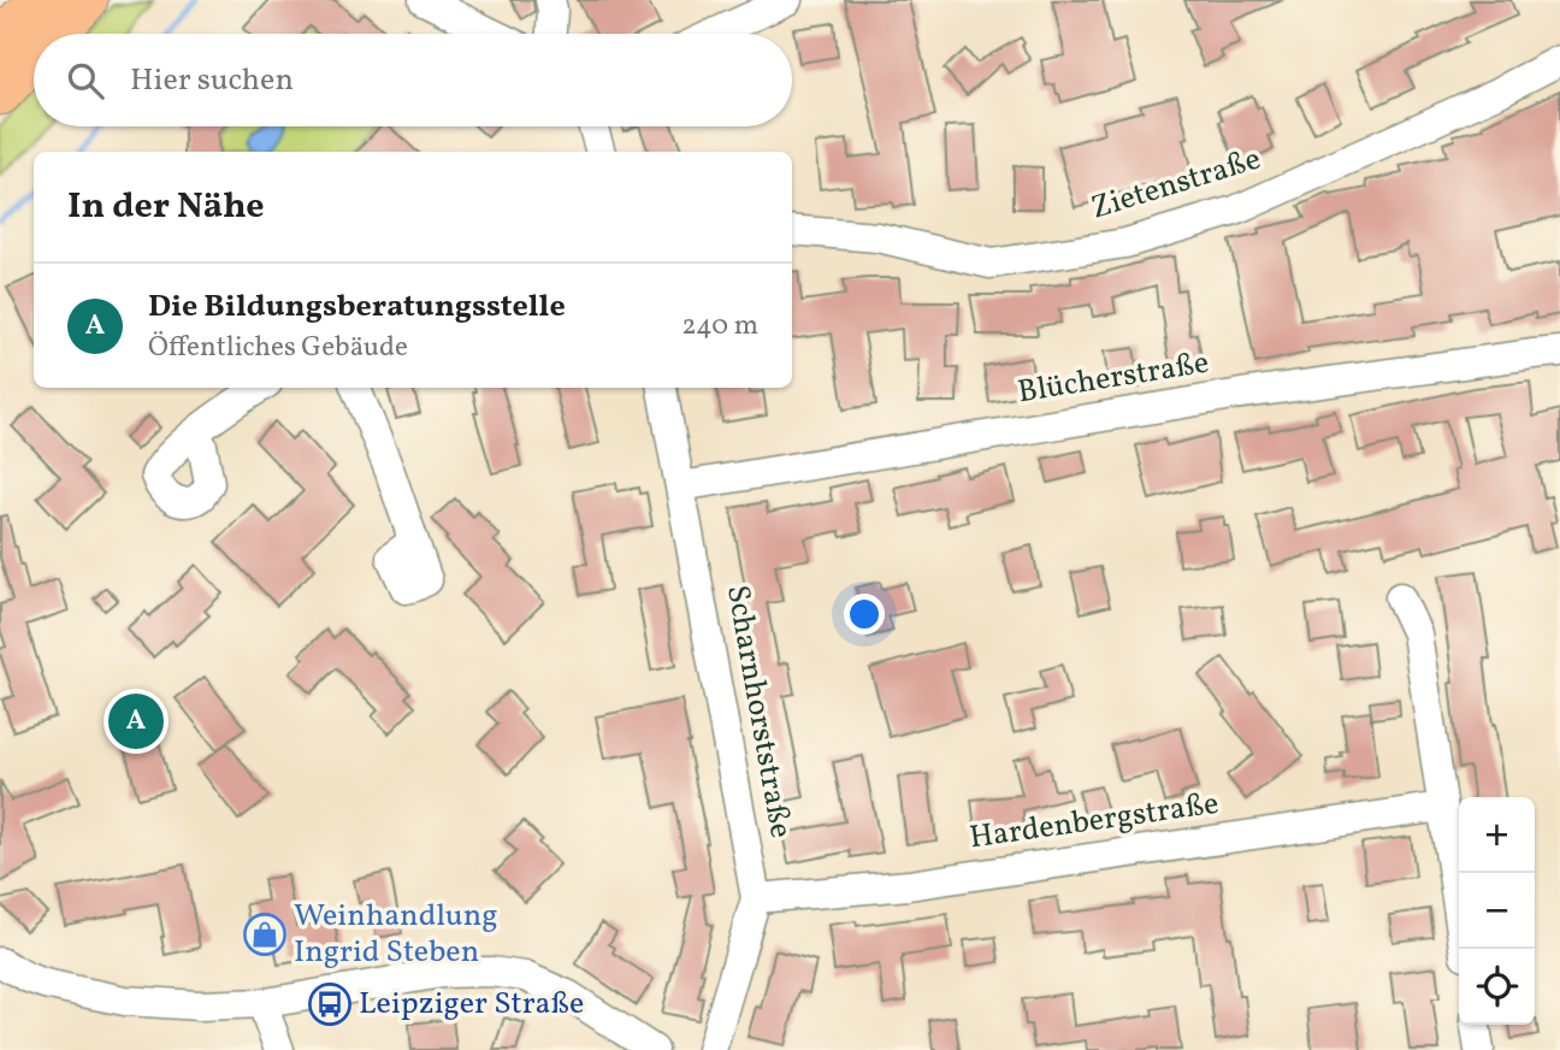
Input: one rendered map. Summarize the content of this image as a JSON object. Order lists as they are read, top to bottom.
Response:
{
  "streets": {
    "street": [
      "Zietenstraße",
      "Blücherstraße",
      "Scharnhorststraße",
      "Hardenbergstraße"
    ]
  },
  "crossings": [
    ["Blücherstraße", "Scharnhorststraße"],
    ["Scharnhorststraße", "Hardenbergstraße"]
  ],
  "places": {
    "shop": ["Weinhandlung Ingrid Steben"],
    "bus stop": ["Leipziger Straße"]
  },
  "page": {
    "search": "Hier suchen",
    "heading": "In der Nähe",
    "list": [
      {
        "mark": "A",
        "name": "Die Bildungsberatungsstelle",
        "note": "Öffentliches Gebäude",
        "value": "240 m"
      }
    ],
    "pins": "A",
    "map_buttons": ["+", "−"]
  }
}
